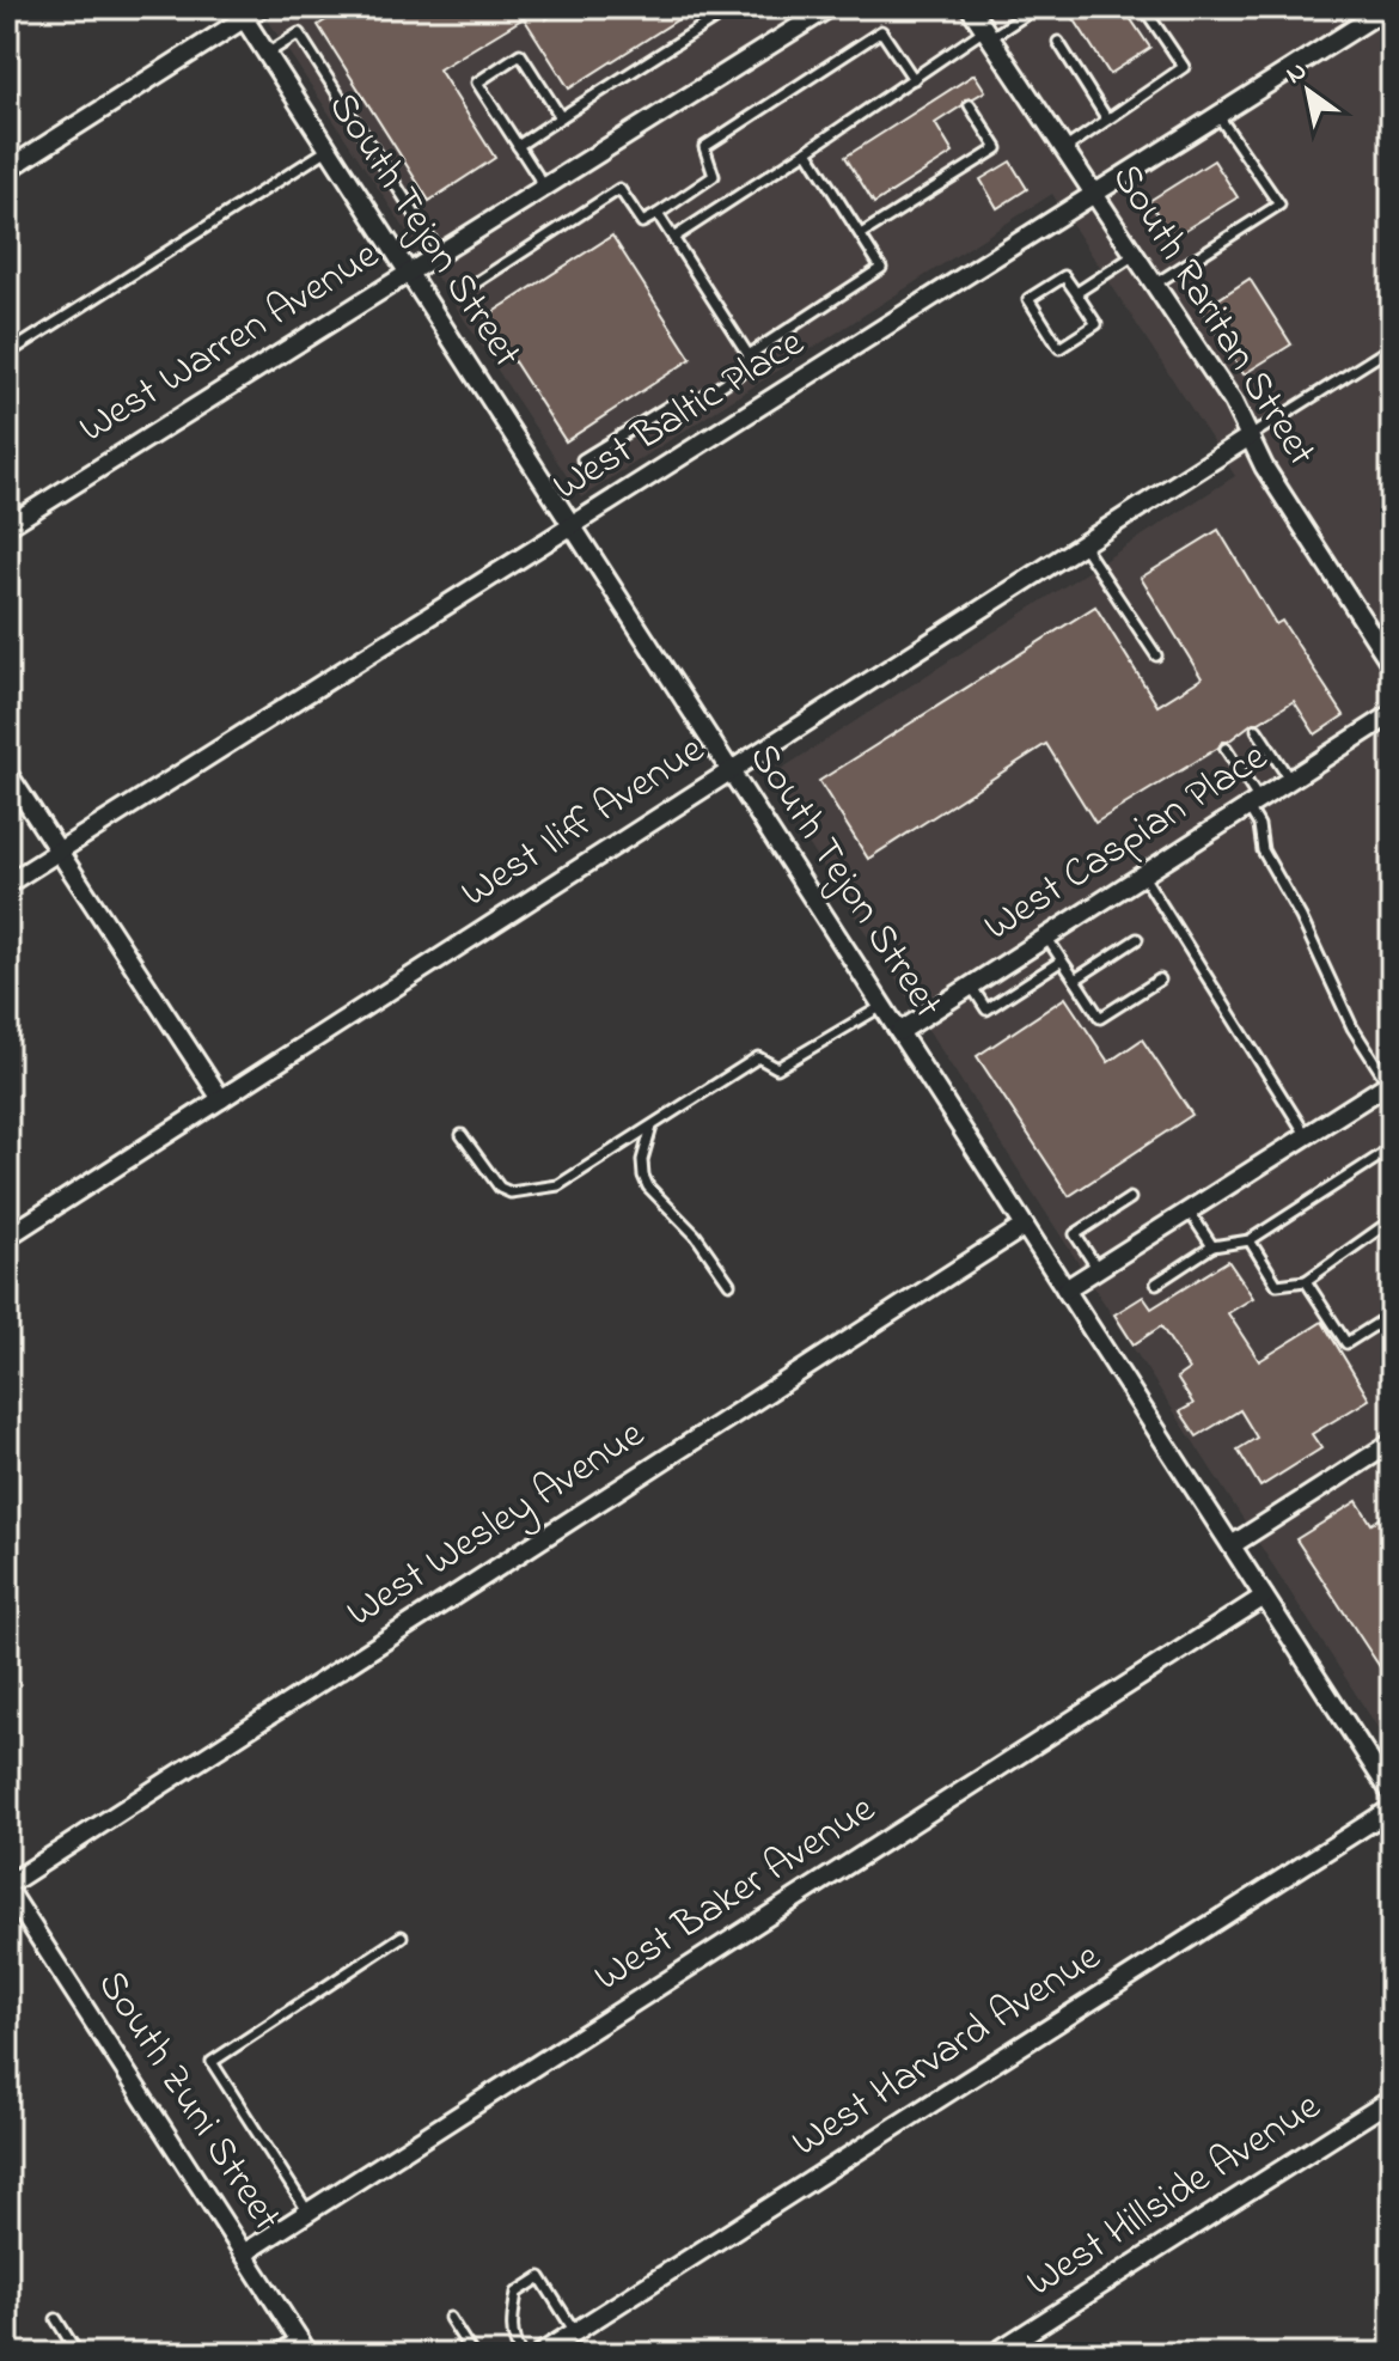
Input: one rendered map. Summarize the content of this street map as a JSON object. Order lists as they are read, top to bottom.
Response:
{
  "streets": {
    "street": [
      "South Tejon Street",
      "South Raritan Street",
      "West Warren Avenue",
      "West Baltic Place",
      "West Iliff Avenue",
      "West Caspian Place",
      "West Wesley Avenue",
      "West Baker Avenue",
      "West Harvard Avenue",
      "South Zuni Street",
      "West Hillside Avenue"
    ]
  },
  "crossings": [
    ["South Tejon Street", "West Warren Avenue"],
    ["South Tejon Street", "West Baltic Place"],
    ["South Tejon Street", "West Iliff Avenue"],
    ["South Tejon Street", "West Caspian Place"],
    ["South Tejon Street", "West Wesley Avenue"],
    ["South Tejon Street", "West Baker Avenue"],
    ["South Raritan Street", "West Baltic Place"],
    ["South Raritan Street", "West Iliff Avenue"],
    ["West Wesley Avenue", "South Zuni Street"],
    ["West Baker Avenue", "South Zuni Street"]
  ],
  "north": "top left"
}
